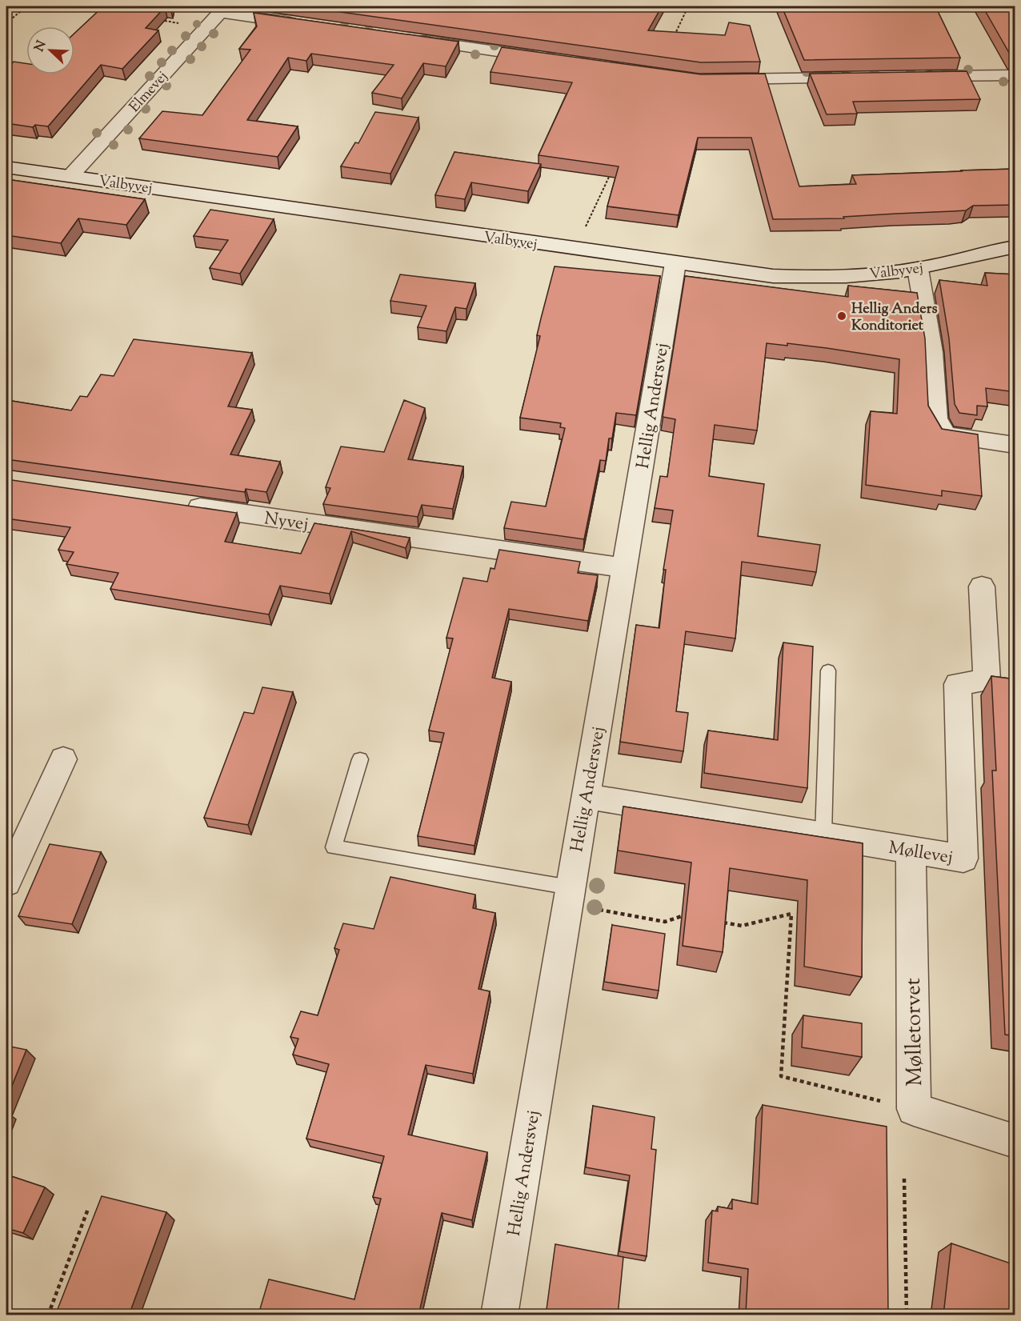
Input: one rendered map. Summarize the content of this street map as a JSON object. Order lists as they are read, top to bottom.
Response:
{
  "streets": {
    "street": [
      "Elmevej",
      "Valbyvej",
      "Hellig Andersvej",
      "Nyvej",
      "Møllevej",
      "Mølletorvet"
    ]
  },
  "crossings": [
    ["Elmevej", "Valbyvej"],
    ["Valbyvej", "Hellig Andersvej"],
    ["Hellig Andersvej", "Nyvej"],
    ["Hellig Andersvej", "Møllevej"],
    ["Møllevej", "Mølletorvet"]
  ],
  "places": ["Hellig Anders Konditoriet"],
  "north": "top left"
}
